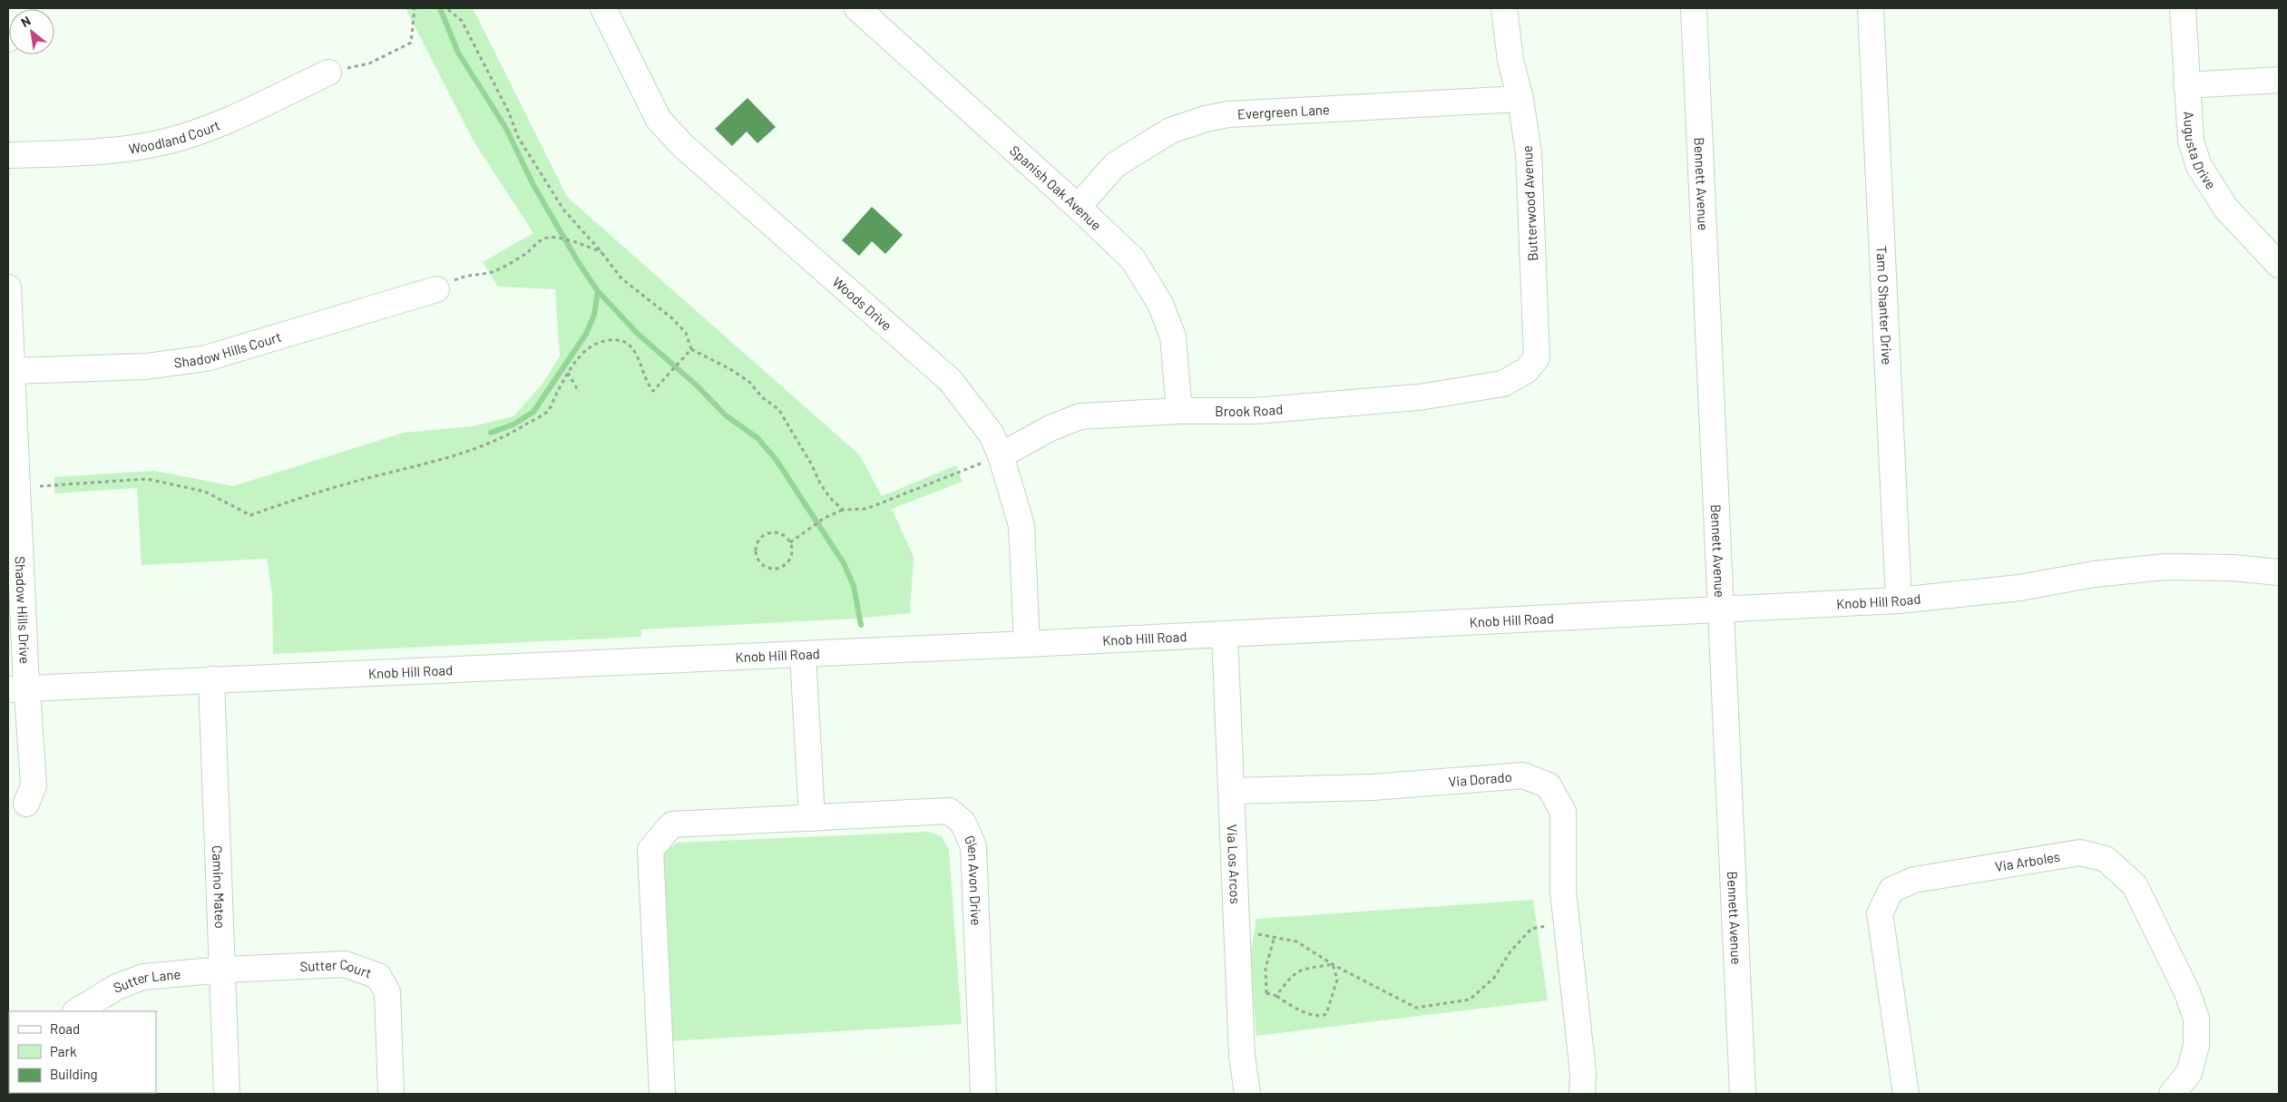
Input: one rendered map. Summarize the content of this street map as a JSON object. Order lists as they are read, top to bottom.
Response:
{
  "streets": {
    "street": [
      "Evergreen Lane",
      "Woodland Court",
      "Augusta Drive",
      "Bennett Avenue",
      "Spanish Oak Avenue",
      "Butterwood Avenue",
      "Woods Drive",
      "Tam O Shanter Drive",
      "Shadow Hills Court",
      "Brook Road",
      "Knob Hill Road",
      "Shadow Hills Drive",
      "Via Dorado",
      "Via Arboles",
      "Via Los Arcos",
      "Glen Avon Drive",
      "Camino Mateo",
      "Sutter Court",
      "Sutter Lane"
    ]
  },
  "crossings": [
    ["Evergreen Lane", "Spanish Oak Avenue"],
    ["Evergreen Lane", "Butterwood Avenue"],
    ["Bennett Avenue", "Knob Hill Road"],
    ["Spanish Oak Avenue", "Brook Road"],
    ["Butterwood Avenue", "Brook Road"],
    ["Woods Drive", "Brook Road"],
    ["Woods Drive", "Knob Hill Road"],
    ["Tam O Shanter Drive", "Knob Hill Road"],
    ["Shadow Hills Court", "Shadow Hills Drive"],
    ["Knob Hill Road", "Shadow Hills Drive"],
    ["Knob Hill Road", "Via Los Arcos"],
    ["Knob Hill Road", "Camino Mateo"],
    ["Via Dorado", "Via Los Arcos"],
    ["Camino Mateo", "Sutter Court"],
    ["Camino Mateo", "Sutter Lane"],
    ["Sutter Court", "Sutter Lane"]
  ],
  "legend": ["Road", "Park", "Building"],
  "north": "top left"
}
